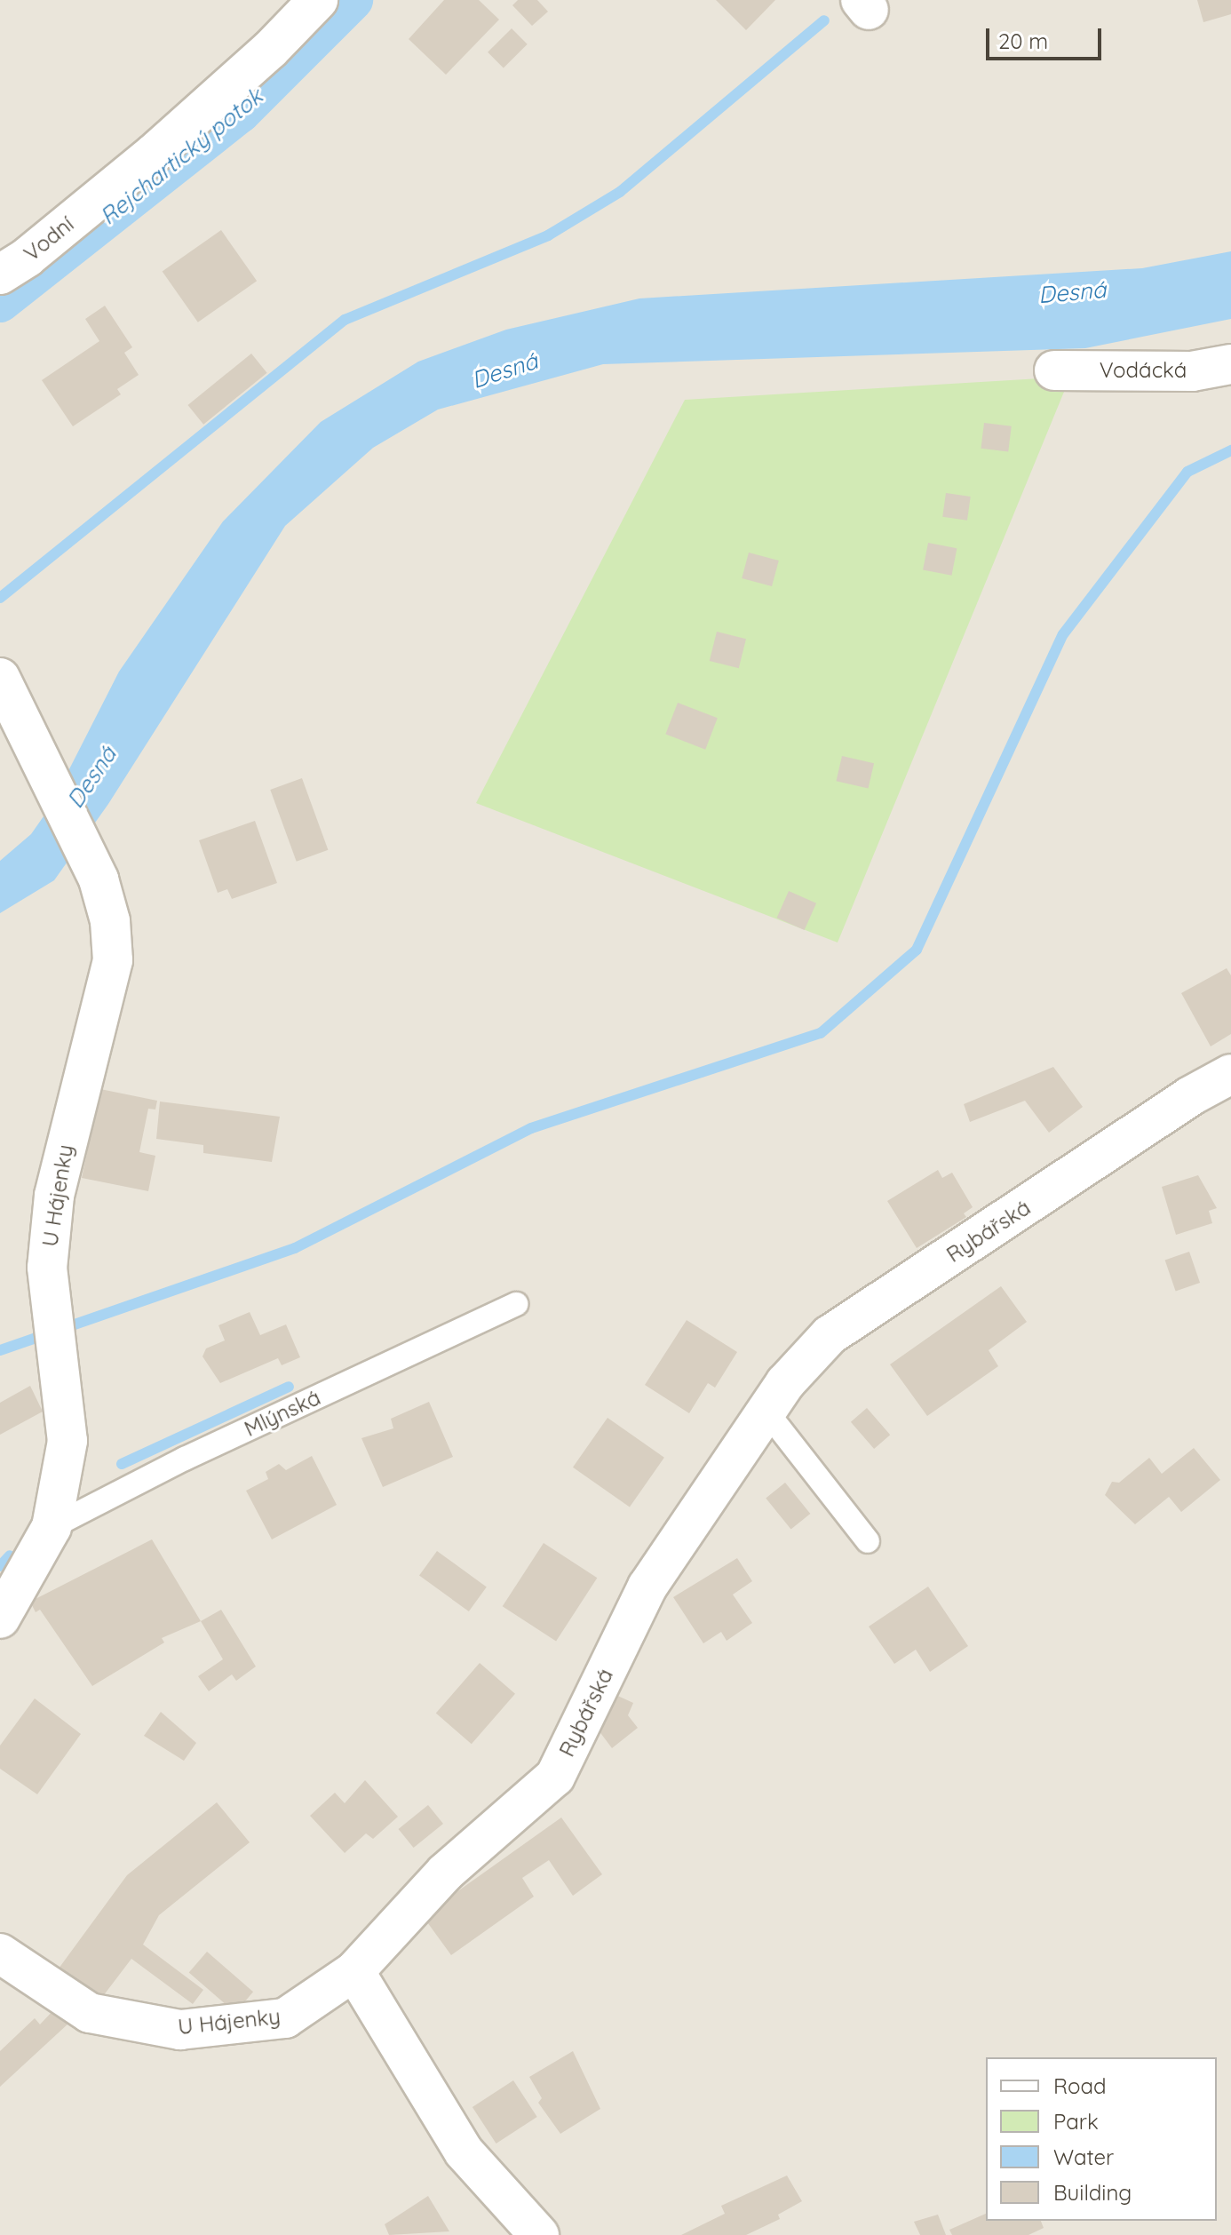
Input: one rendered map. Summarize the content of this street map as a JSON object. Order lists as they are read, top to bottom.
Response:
{
  "streets": {
    "street": [
      "Vodní",
      "Vodácká",
      "U Hájenky",
      "Rybářská"
    ],
    "lane": ["Mlýnská"]
  },
  "crossings": [
    ["U Hájenky", "Rybářská"],
    ["U Hájenky", "Mlýnská"]
  ],
  "water": ["Rejchartický potok", "Desná"],
  "legend": [
    "Road",
    "Park",
    "Water",
    "Building"
  ],
  "scale_bar": "20 m"
}
